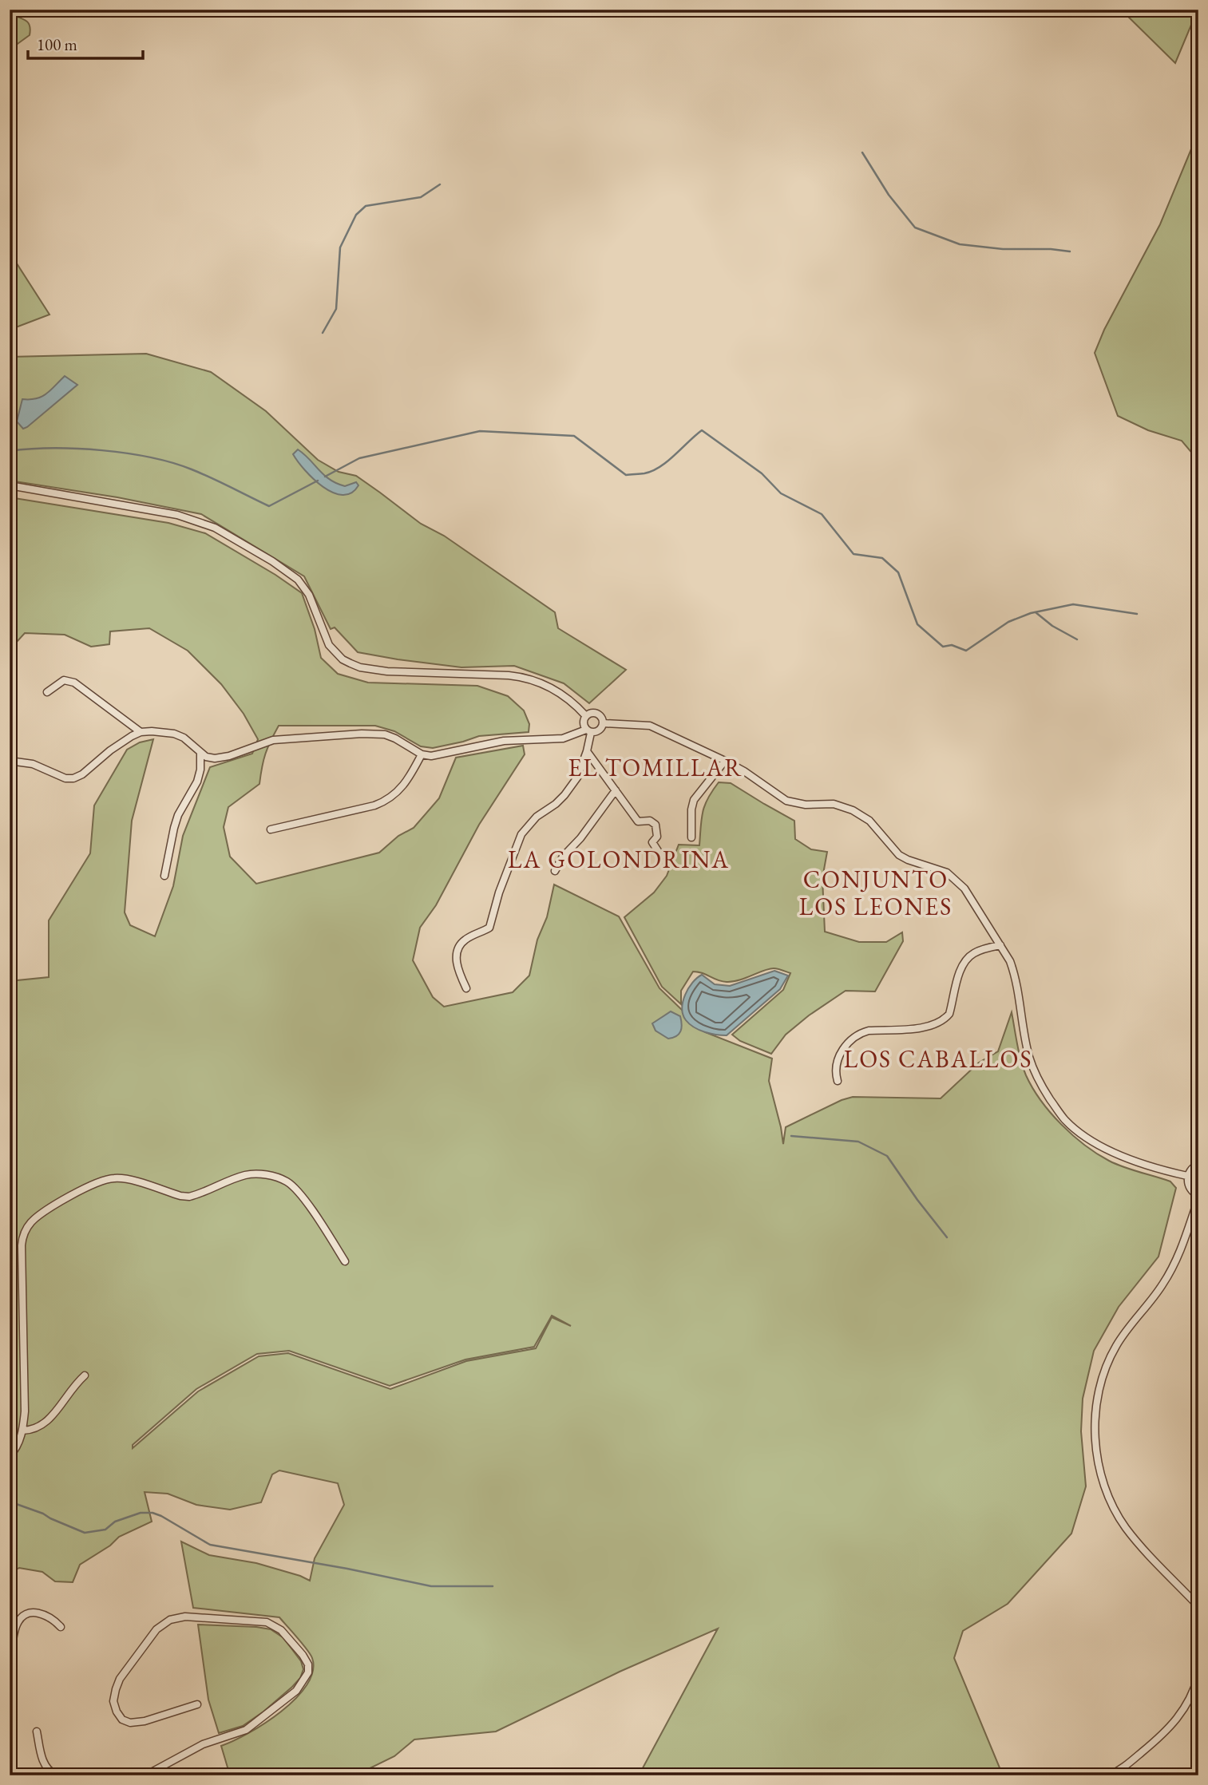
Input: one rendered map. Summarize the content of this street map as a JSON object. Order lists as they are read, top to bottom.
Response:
{
  "districts": [
    "EL TOMILLAR",
    "LA GOLONDRINA",
    "CONJUNTO LOS LEONES",
    "LOS CABALLOS"
  ],
  "scale_bar": "100 m"
}
